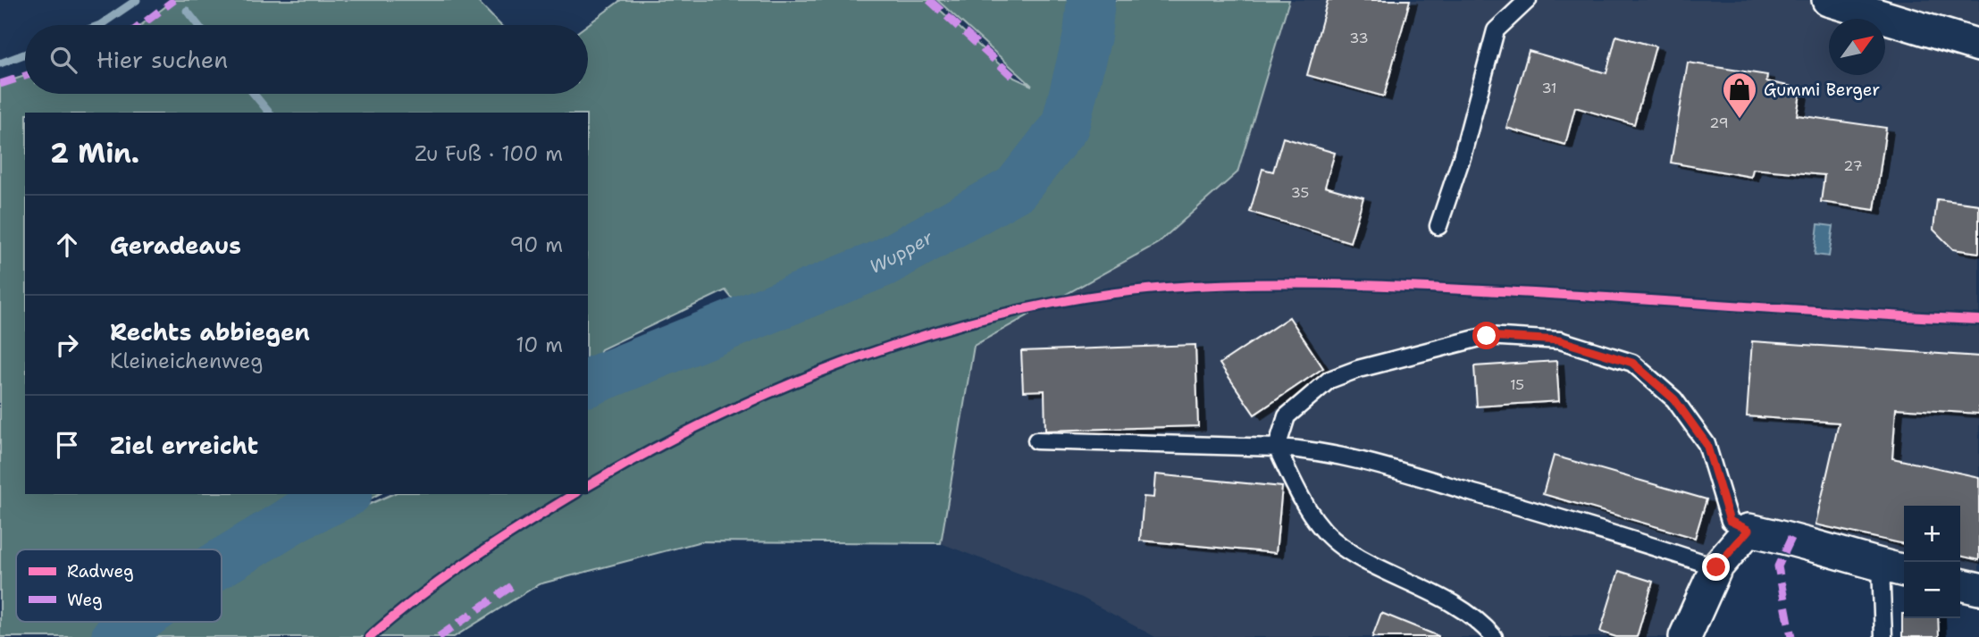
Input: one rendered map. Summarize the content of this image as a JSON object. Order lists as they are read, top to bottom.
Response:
{
  "water": ["Wupper"],
  "places": {
    "shop": ["Gummi Berger"]
  },
  "house_numbers": [
    "33",
    "31",
    "29",
    "27",
    "35",
    "15"
  ],
  "legend": ["Radweg", "Weg"],
  "north": "top right",
  "page": {
    "search": "Hier suchen",
    "heading": ["2 Min.", "Zu Fuß · 100 m"],
    "list": [
      ["Geradeaus", "90 m"],
      ["Rechts abbiegen", "Kleineichenweg", "10 m"],
      "Ziel erreicht"
    ],
    "map_buttons": ["+", "−"]
  }
}
